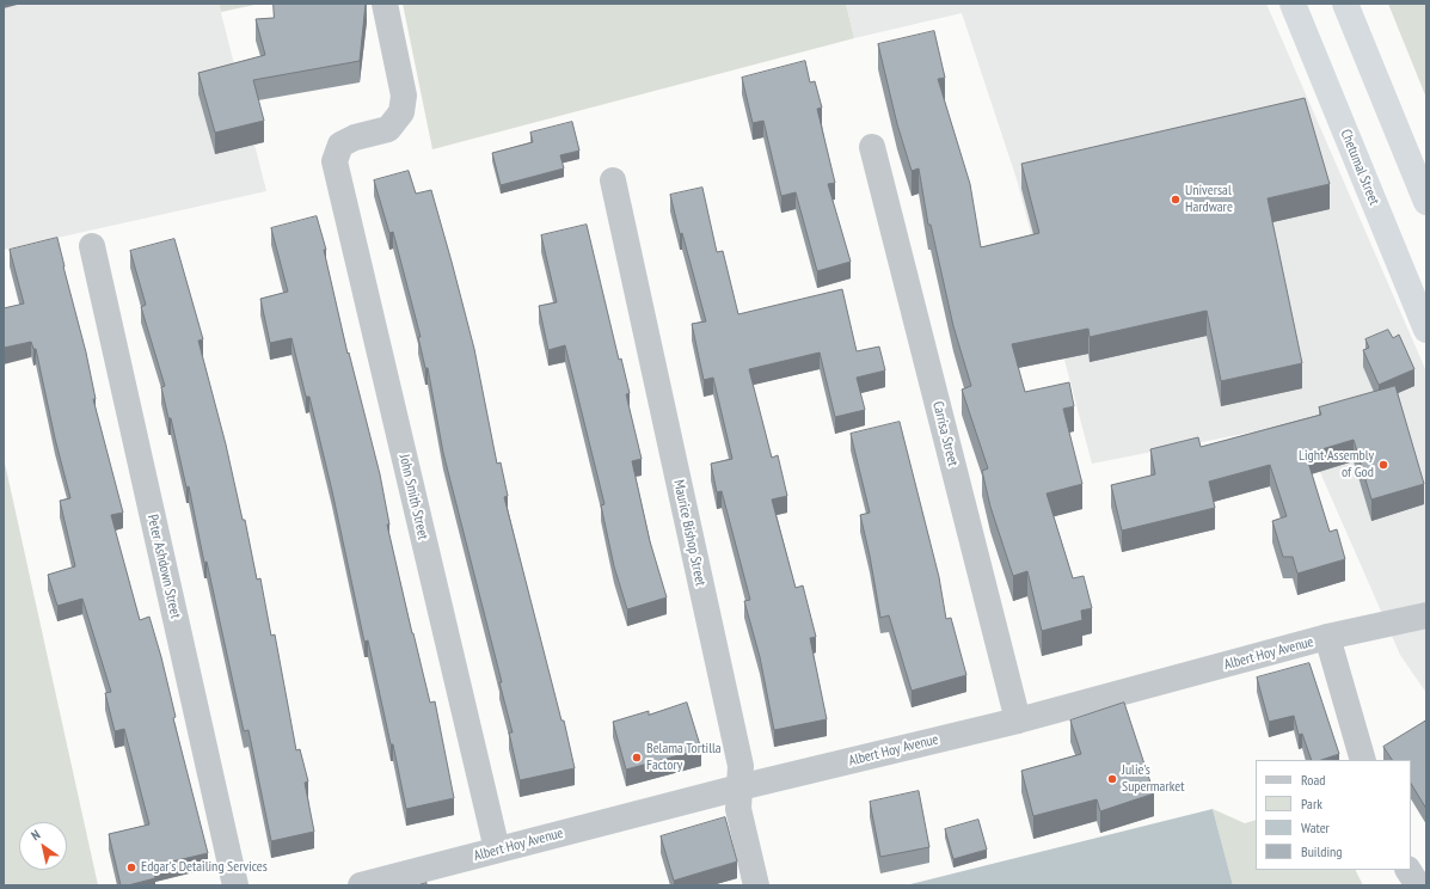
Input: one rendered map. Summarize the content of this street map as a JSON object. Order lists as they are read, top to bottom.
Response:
{
  "streets": {
    "highway": ["Chetumal Street"],
    "street": [
      "Carrisa Street",
      "John Smith Street",
      "Maurice Bishop Street",
      "Peter Ashdown Street",
      "Albert Hoy Avenue"
    ]
  },
  "crossings": [
    ["Carrisa Street", "Albert Hoy Avenue"],
    ["John Smith Street", "Albert Hoy Avenue"],
    ["Maurice Bishop Street", "Albert Hoy Avenue"]
  ],
  "places": [
    "Universal Hardware",
    "Light Assembly of God",
    "Belama Tortilla Factory",
    "Julie's Supermarket",
    "Edgar's Detailing Services"
  ],
  "legend": [
    "Road",
    "Park",
    "Water",
    "Building"
  ],
  "north": "top left"
}
